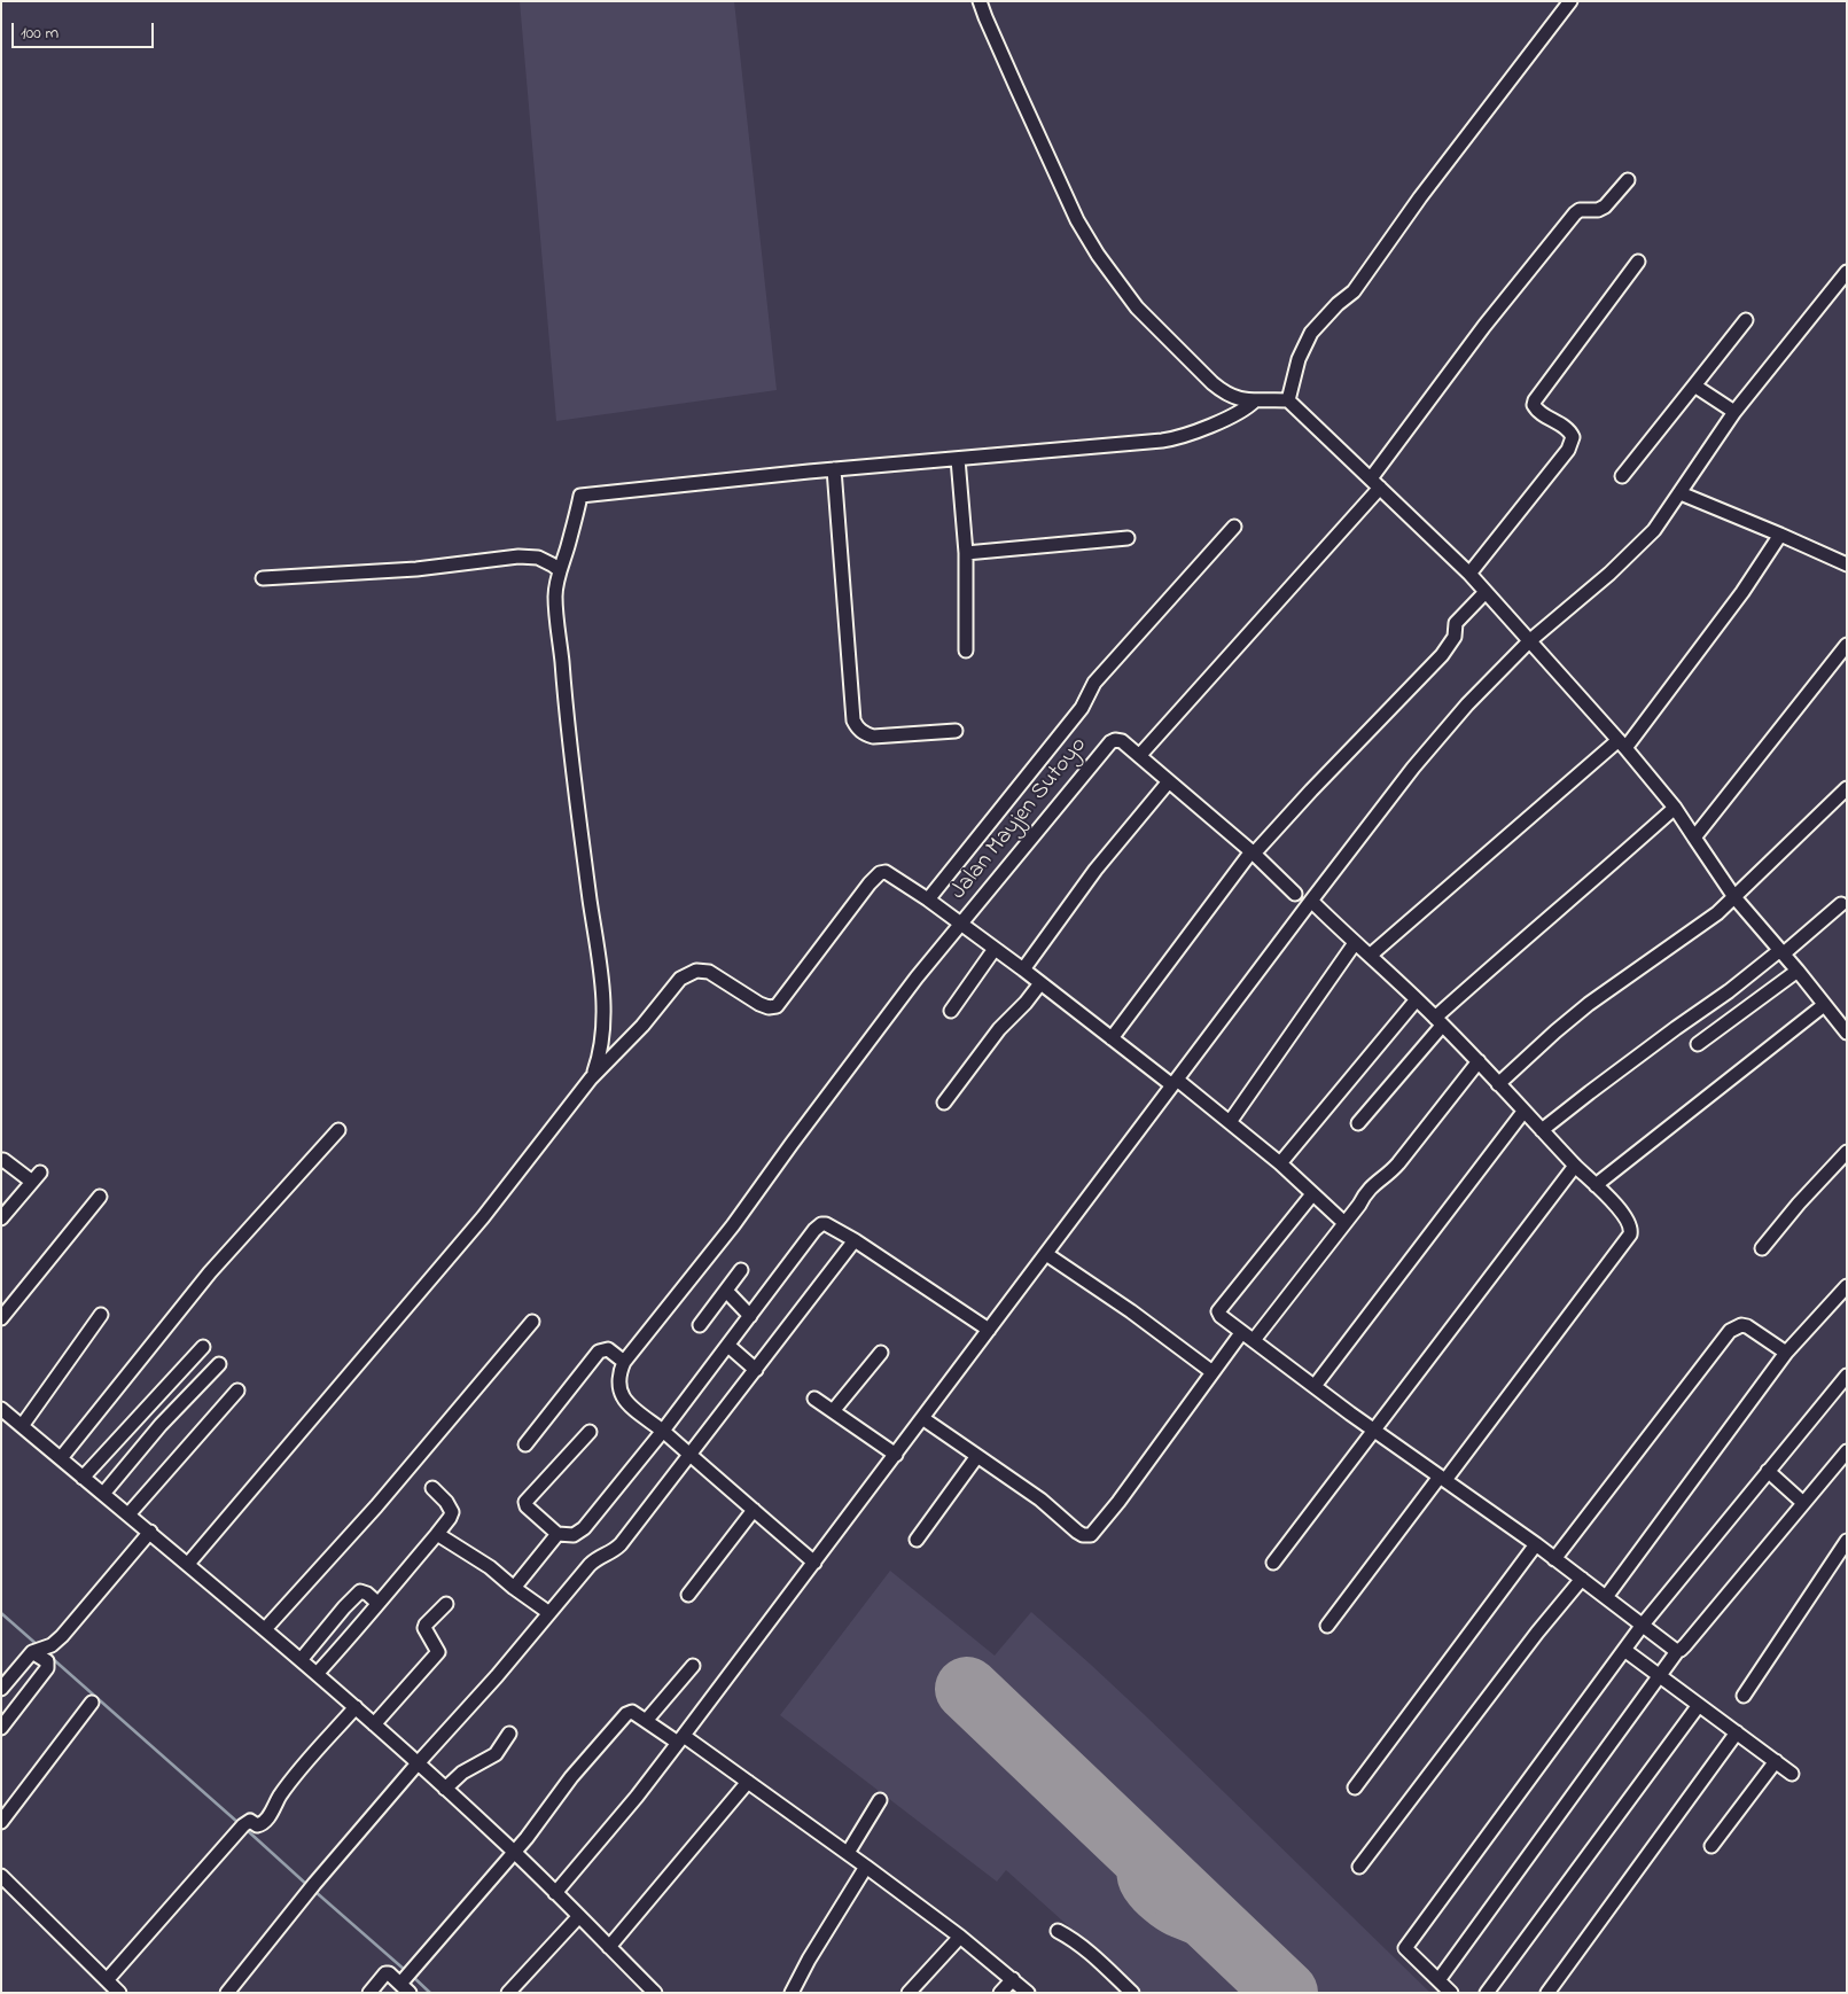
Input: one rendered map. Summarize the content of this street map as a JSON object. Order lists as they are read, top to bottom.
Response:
{
  "streets": {
    "street": ["Jalan Mayjen Sutoyo"]
  },
  "scale_bar": "100 m"
}
